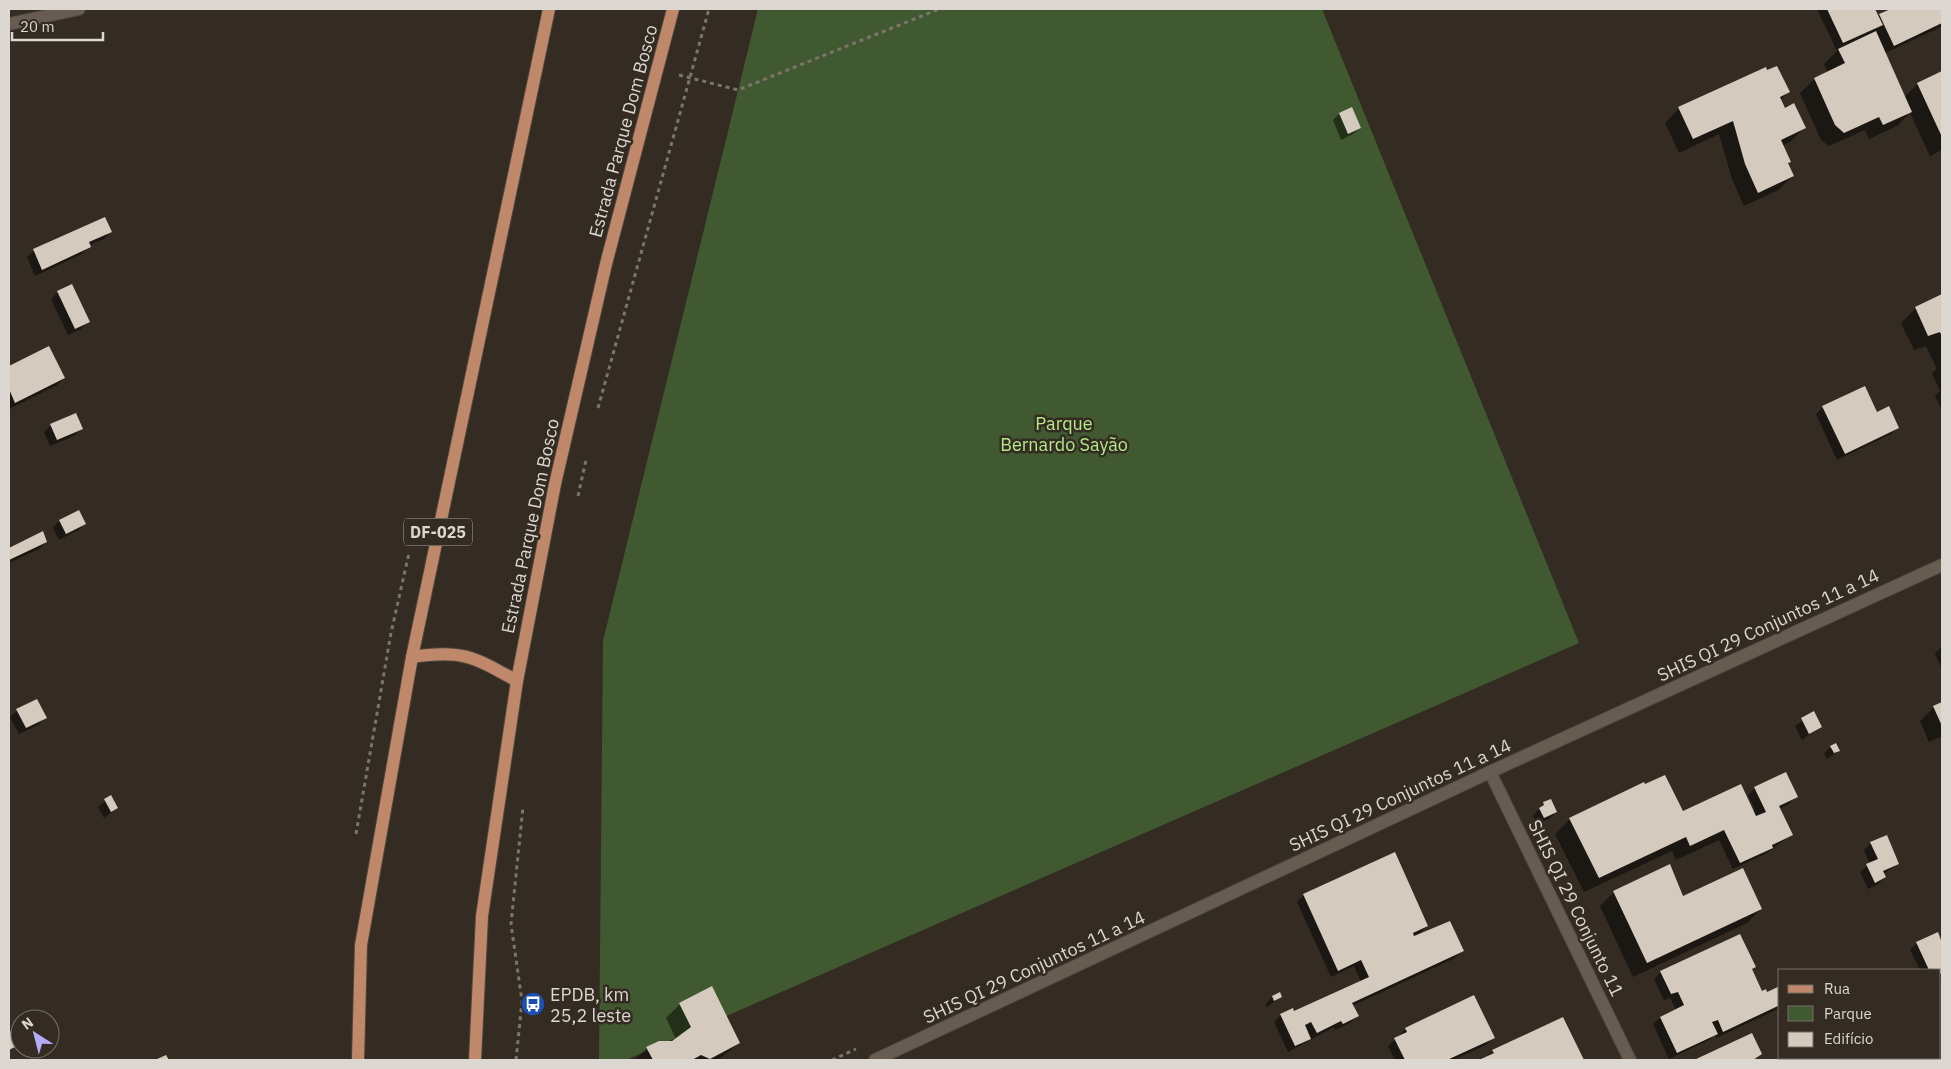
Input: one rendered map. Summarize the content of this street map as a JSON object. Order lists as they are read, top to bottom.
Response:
{
  "streets": {
    "main road": ["Estrada Parque Dom Bosco", "DF-025"],
    "street": ["SHIS QI 29 Conjuntos 11 a 14", "SHIS QI 29 Conjunto 11"]
  },
  "crossings": [
    ["SHIS QI 29 Conjuntos 11 a 14", "SHIS QI 29 Conjunto 11"]
  ],
  "parks": ["Parque Bernardo Sayão"],
  "places": {
    "bus stop": ["EPDB, km 25,2 leste"]
  },
  "legend": ["Rua", "Parque", "Edifício"],
  "scale_bar": "20 m",
  "north": "top left"
}
